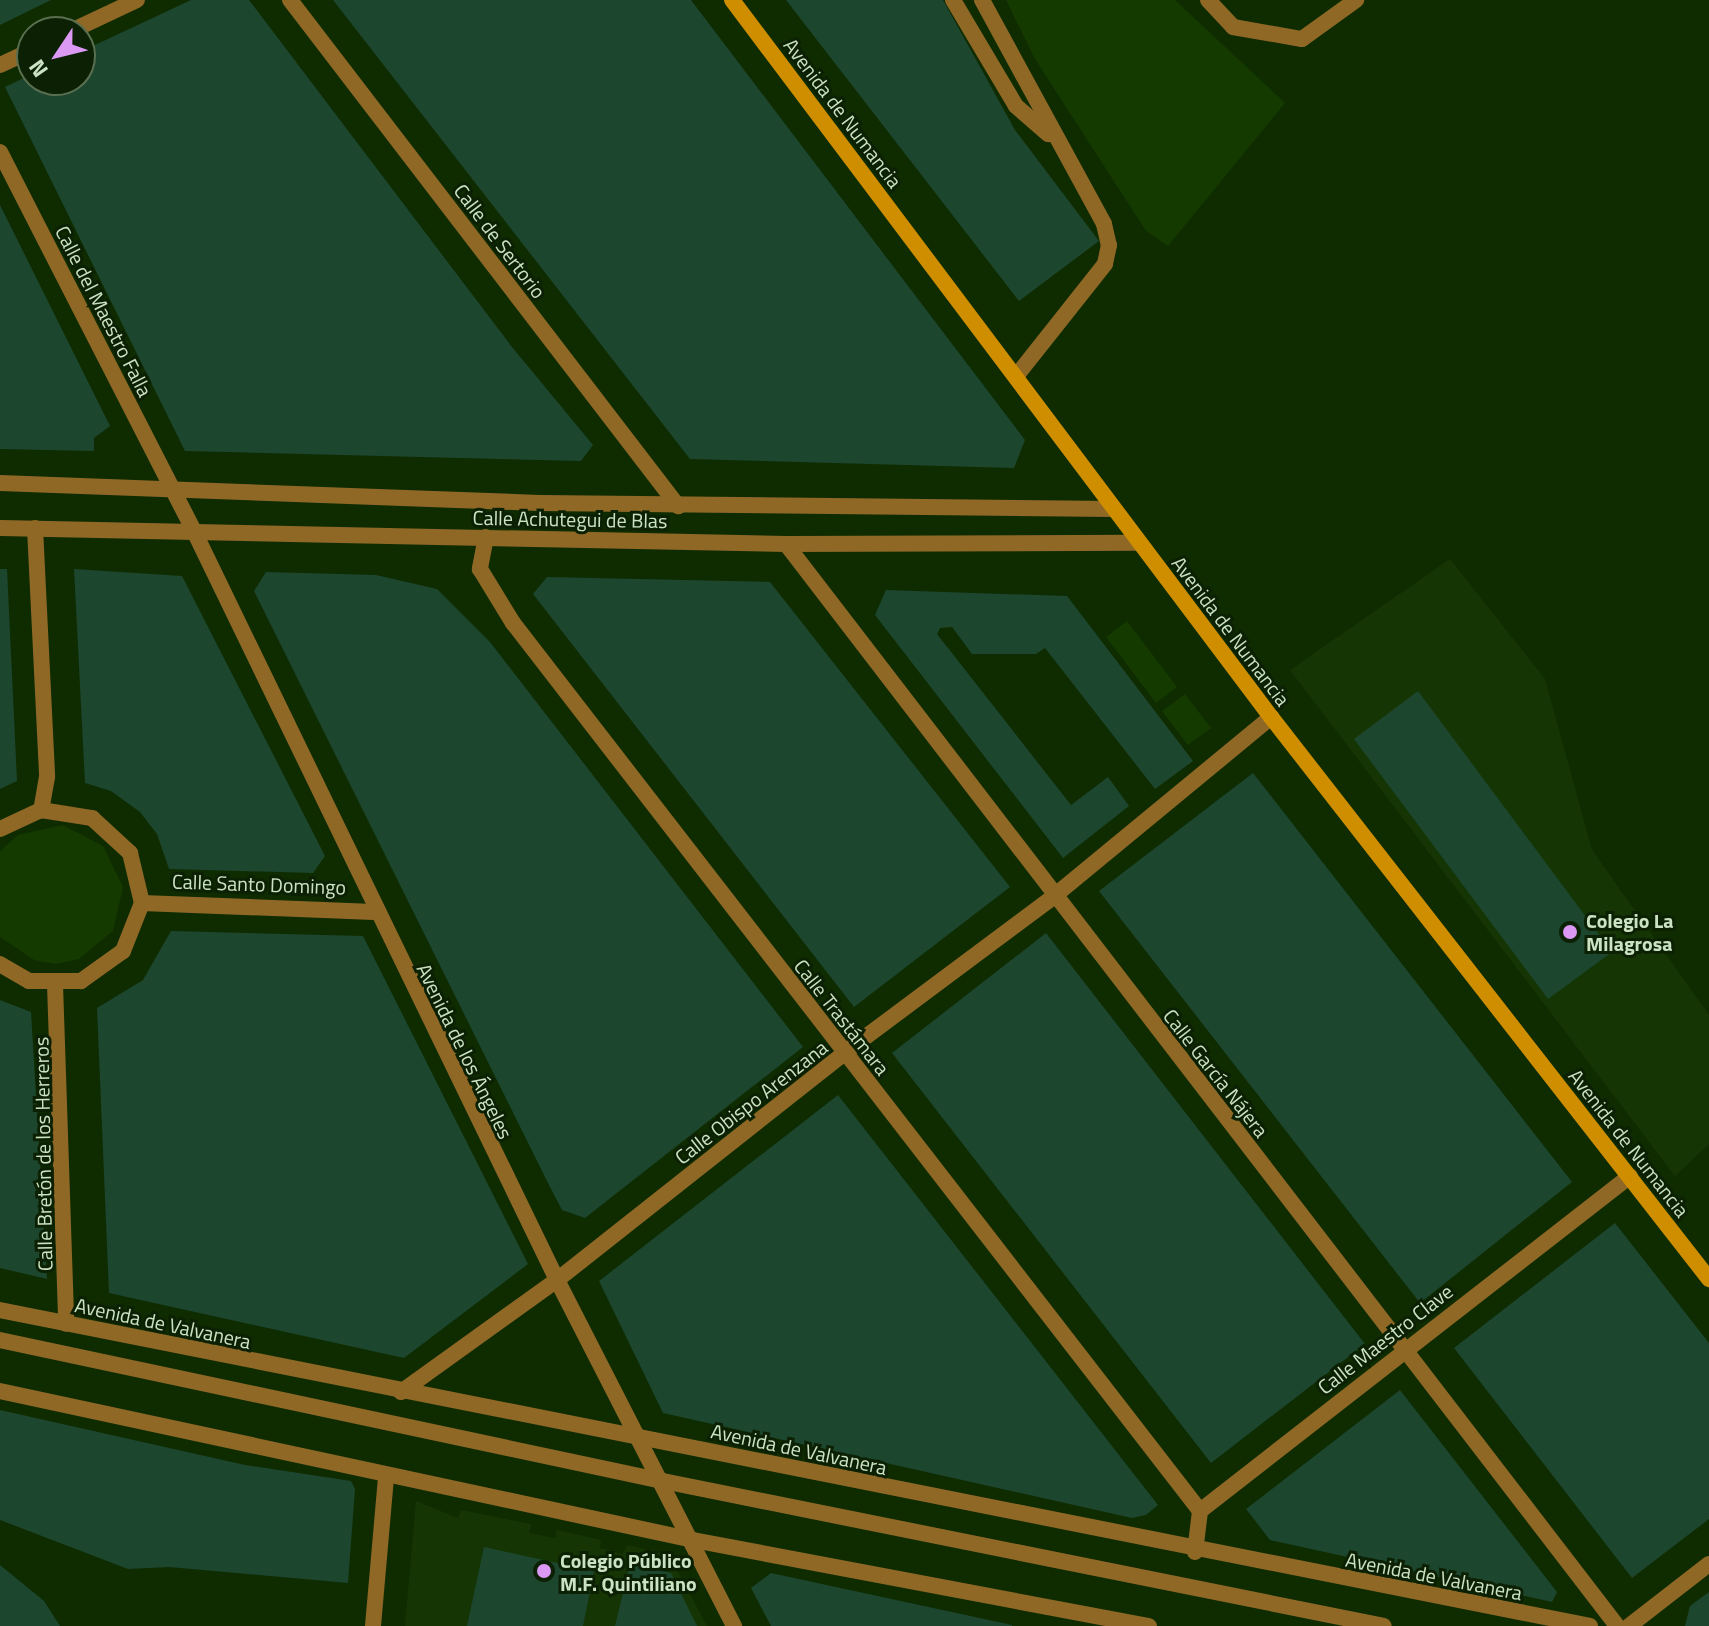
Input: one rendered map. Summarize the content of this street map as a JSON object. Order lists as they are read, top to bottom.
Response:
{
  "streets": {
    "street": [
      "Avenida de Numancia",
      "Calle de Sertorio",
      "Calle del Maestro Falla",
      "Calle Achutegui de Blas",
      "Calle Santo Domingo",
      "Calle Trastámara",
      "Avenida de los Ángeles",
      "Calle García Nájera",
      "Calle Obispo Arenzana",
      "Calle Bretón de los Herreros",
      "Avenida de Valvanera",
      "Calle Maestro Clave"
    ]
  },
  "crossings": [
    ["Avenida de Numancia", "Calle Achutegui de Blas"],
    ["Avenida de Numancia", "Calle Obispo Arenzana"],
    ["Avenida de Numancia", "Calle Maestro Clave"],
    ["Calle de Sertorio", "Calle Achutegui de Blas"],
    ["Calle del Maestro Falla", "Calle Achutegui de Blas"],
    ["Calle del Maestro Falla", "Avenida de los Ángeles"],
    ["Calle Achutegui de Blas", "Calle Trastámara"],
    ["Calle Achutegui de Blas", "Avenida de los Ángeles"],
    ["Calle Achutegui de Blas", "Calle García Nájera"],
    ["Calle Santo Domingo", "Avenida de los Ángeles"],
    ["Calle Trastámara", "Calle Obispo Arenzana"],
    ["Calle Trastámara", "Calle Maestro Clave"],
    ["Avenida de los Ángeles", "Calle Obispo Arenzana"],
    ["Avenida de los Ángeles", "Avenida de Valvanera"],
    ["Calle García Nájera", "Calle Obispo Arenzana"],
    ["Calle García Nájera", "Calle Maestro Clave"],
    ["Calle Obispo Arenzana", "Avenida de Valvanera"],
    ["Calle Bretón de los Herreros", "Avenida de Valvanera"]
  ],
  "places": ["Colegio La Milagrosa", "Colegio Público M.F. Quintiliano"],
  "north": "bottom left"
}
